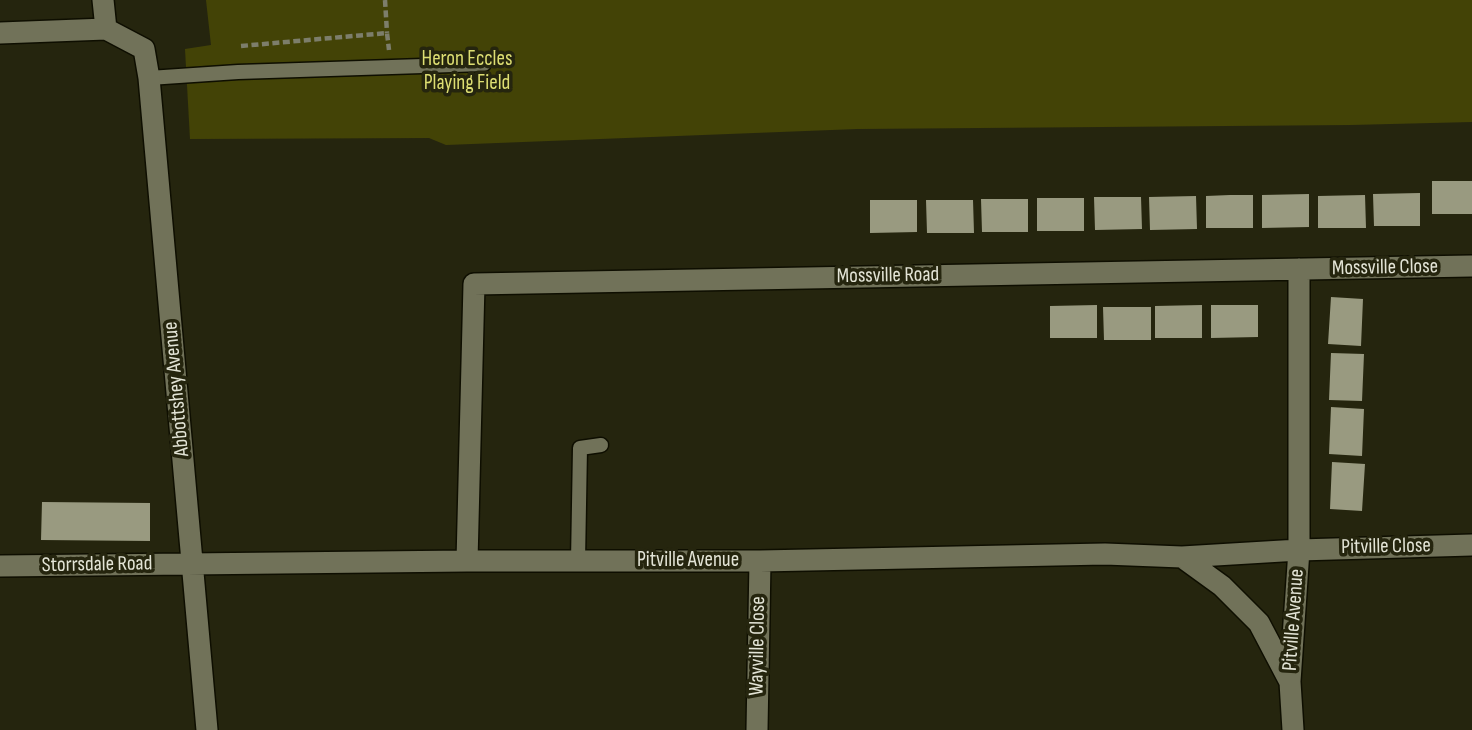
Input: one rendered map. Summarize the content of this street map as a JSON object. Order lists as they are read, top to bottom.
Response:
{
  "streets": {
    "street": [
      "Mossville Close",
      "Mossville Road",
      "Abbottshey Avenue",
      "Pitville Close",
      "Pitville Avenue",
      "Storrsdale Road",
      "Wayville Close"
    ]
  },
  "crossings": [
    ["Mossville Close", "Mossville Road"],
    ["Mossville Road", "Pitville Avenue"],
    ["Abbottshey Avenue", "Pitville Avenue"],
    ["Abbottshey Avenue", "Storrsdale Road"],
    ["Pitville Close", "Pitville Avenue"],
    ["Pitville Avenue", "Storrsdale Road"],
    ["Pitville Avenue", "Wayville Close"]
  ],
  "parks": ["Heron Eccles Playing Field"]
}
